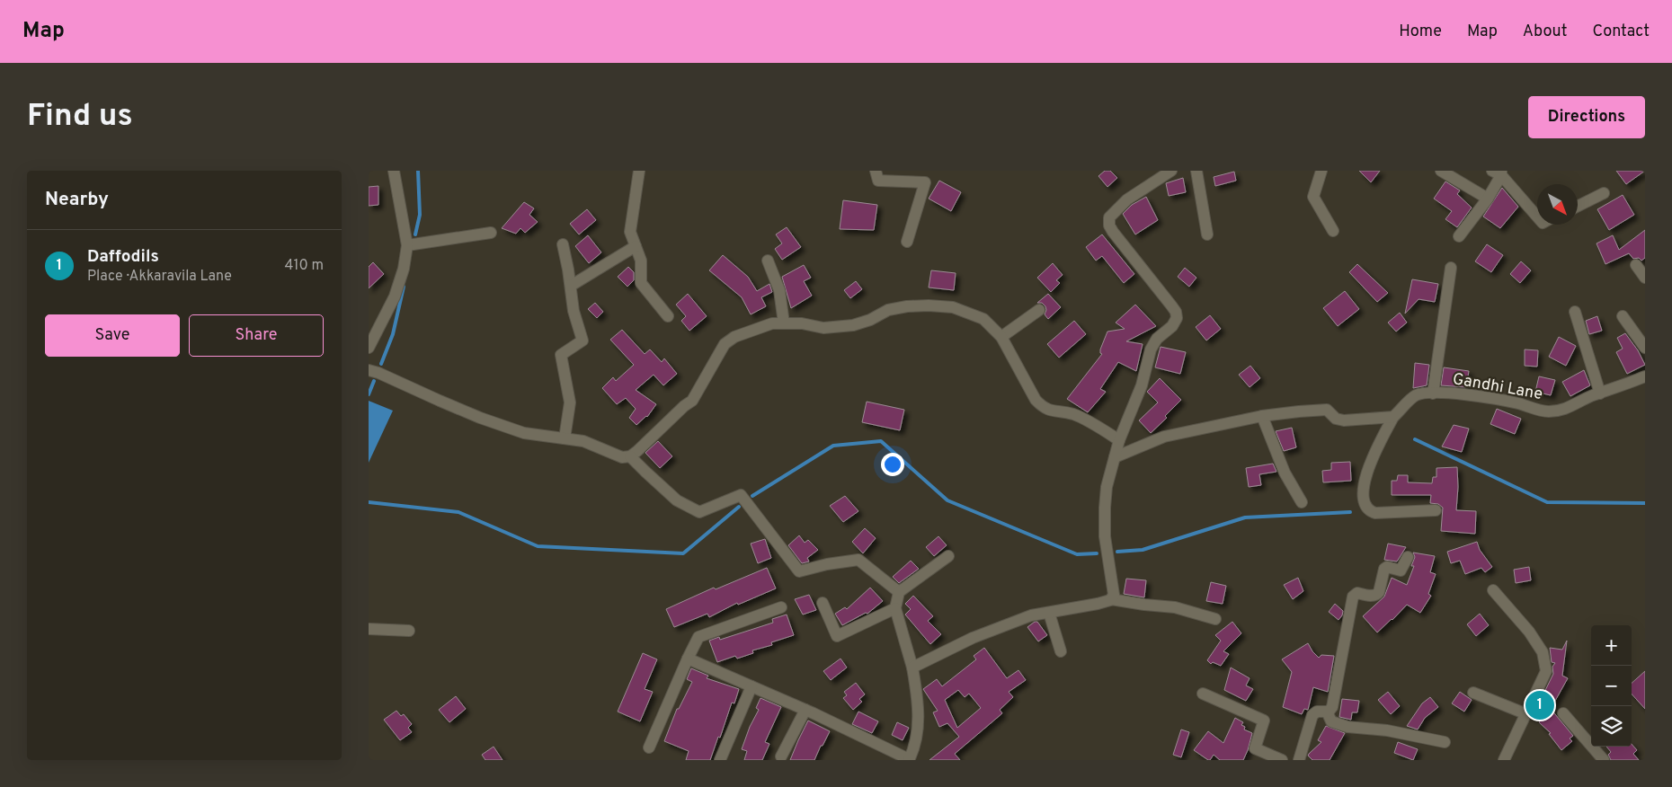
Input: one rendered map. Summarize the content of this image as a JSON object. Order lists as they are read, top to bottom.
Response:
{
  "streets": {
    "street": ["Gandhi Lane"]
  },
  "north": "bottom right",
  "page": {
    "header": "Map",
    "nav": [
      "Home",
      "Map",
      "About",
      "Contact"
    ],
    "buttons": [
      "Directions",
      ["Save", "Share"]
    ],
    "title": "Find us",
    "heading": "Nearby",
    "list": [
      {
        "mark": "1",
        "name": "Daffodils",
        "note": "Place · Akkaravila Lane",
        "value": "410 m"
      }
    ],
    "map_buttons": ["+", "−"],
    "pins": "1"
  }
}
